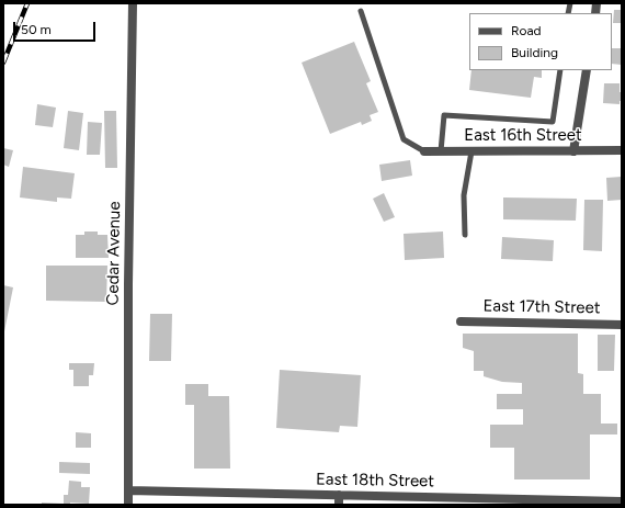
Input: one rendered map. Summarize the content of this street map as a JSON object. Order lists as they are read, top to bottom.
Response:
{
  "streets": {
    "street": [
      "East 16th Street",
      "Cedar Avenue",
      "East 17th Street",
      "East 18th Street"
    ]
  },
  "crossings": [
    ["Cedar Avenue", "East 18th Street"]
  ],
  "legend": ["Road", "Building"],
  "scale_bar": "50 m"
}
